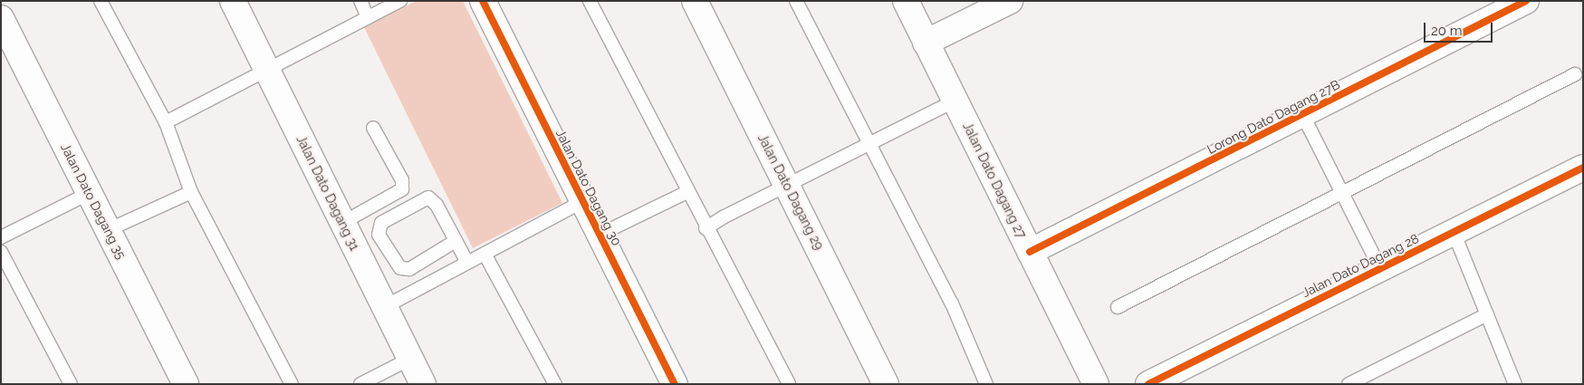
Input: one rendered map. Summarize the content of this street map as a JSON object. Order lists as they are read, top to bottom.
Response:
{
  "streets": {
    "street": [
      "Lorong Dato Dagang 27B",
      "Jalan Dato Dagang 27",
      "Jalan Dato Dagang 30",
      "Jalan Dato Dagang 29",
      "Jalan Dato Dagang 31",
      "Jalan Dato Dagang 35",
      "Jalan Dato Dagang 28"
    ]
  },
  "crossings": [
    ["Lorong Dato Dagang 27B", "Jalan Dato Dagang 27"]
  ],
  "scale_bar": "20 m"
}
